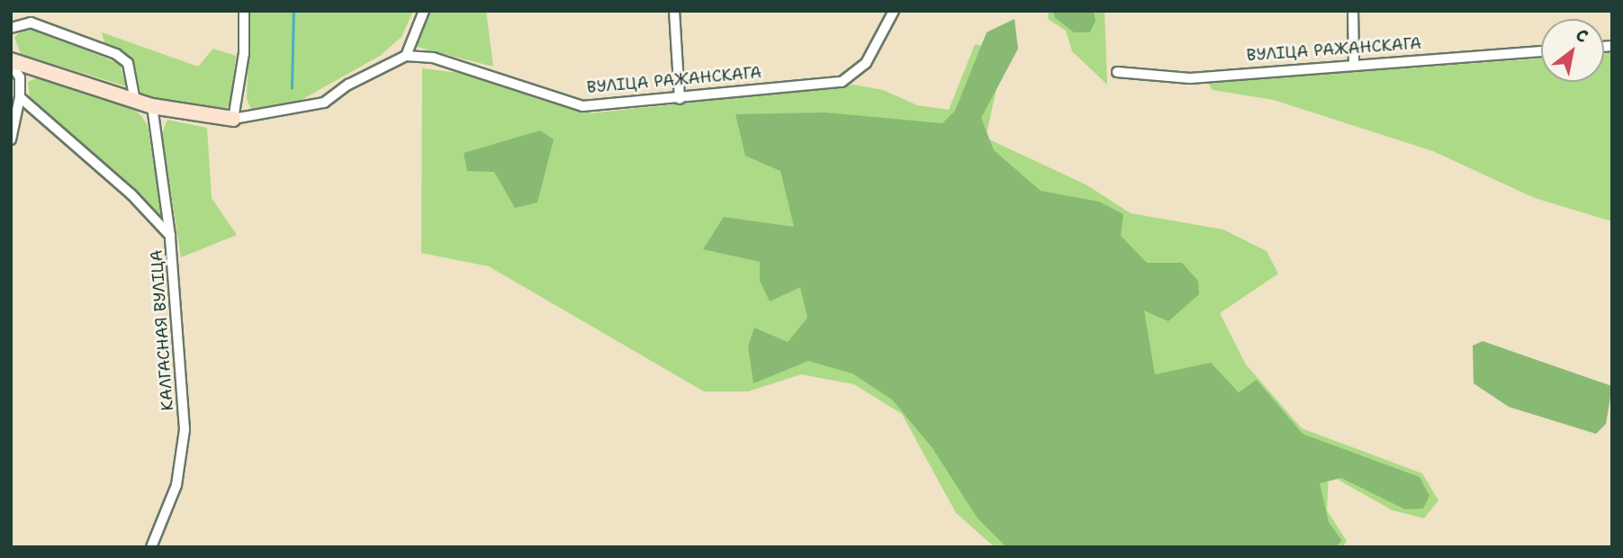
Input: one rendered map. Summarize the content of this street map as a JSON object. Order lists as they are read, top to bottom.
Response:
{
  "streets": {
    "street": ["ВУЛІЦА РАЖАНСКАГА", "КАЛГАСНАЯ ВУЛІЦА"]
  },
  "north": "top right"
}
